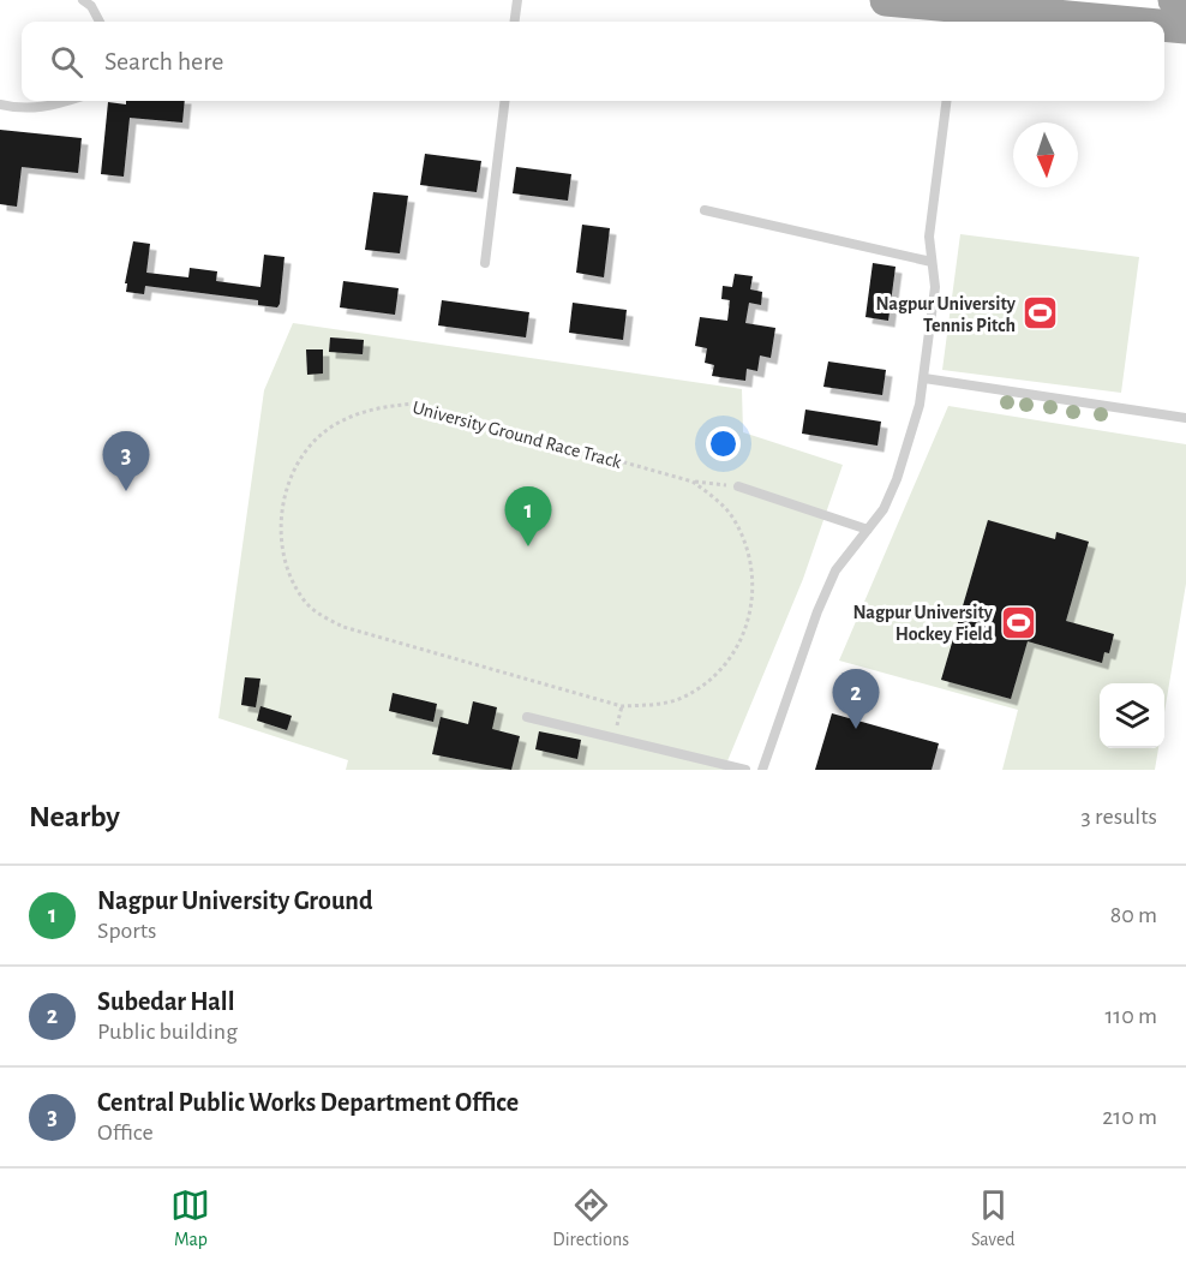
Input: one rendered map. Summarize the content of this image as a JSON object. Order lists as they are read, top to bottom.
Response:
{
  "streets": {
    "path": ["University Ground Race Track"]
  },
  "places": {
    "sports": ["Nagpur University Tennis Pitch", "Nagpur University Hockey Field"]
  },
  "north": "bottom",
  "page": {
    "search": "Search here",
    "pins": ["3", "1", "2"],
    "heading": ["Nearby", "3 results"],
    "list": [
      {
        "mark": "1",
        "name": "Nagpur University Ground",
        "note": "Sports",
        "value": "80 m"
      },
      {
        "mark": "2",
        "name": "Subedar Hall",
        "note": "Public building",
        "value": "110 m"
      },
      {
        "mark": "3",
        "name": "Central Public Works Department Office",
        "note": "Office",
        "value": "210 m"
      }
    ],
    "nav": ["Map", "Directions", "Saved"]
  }
}
